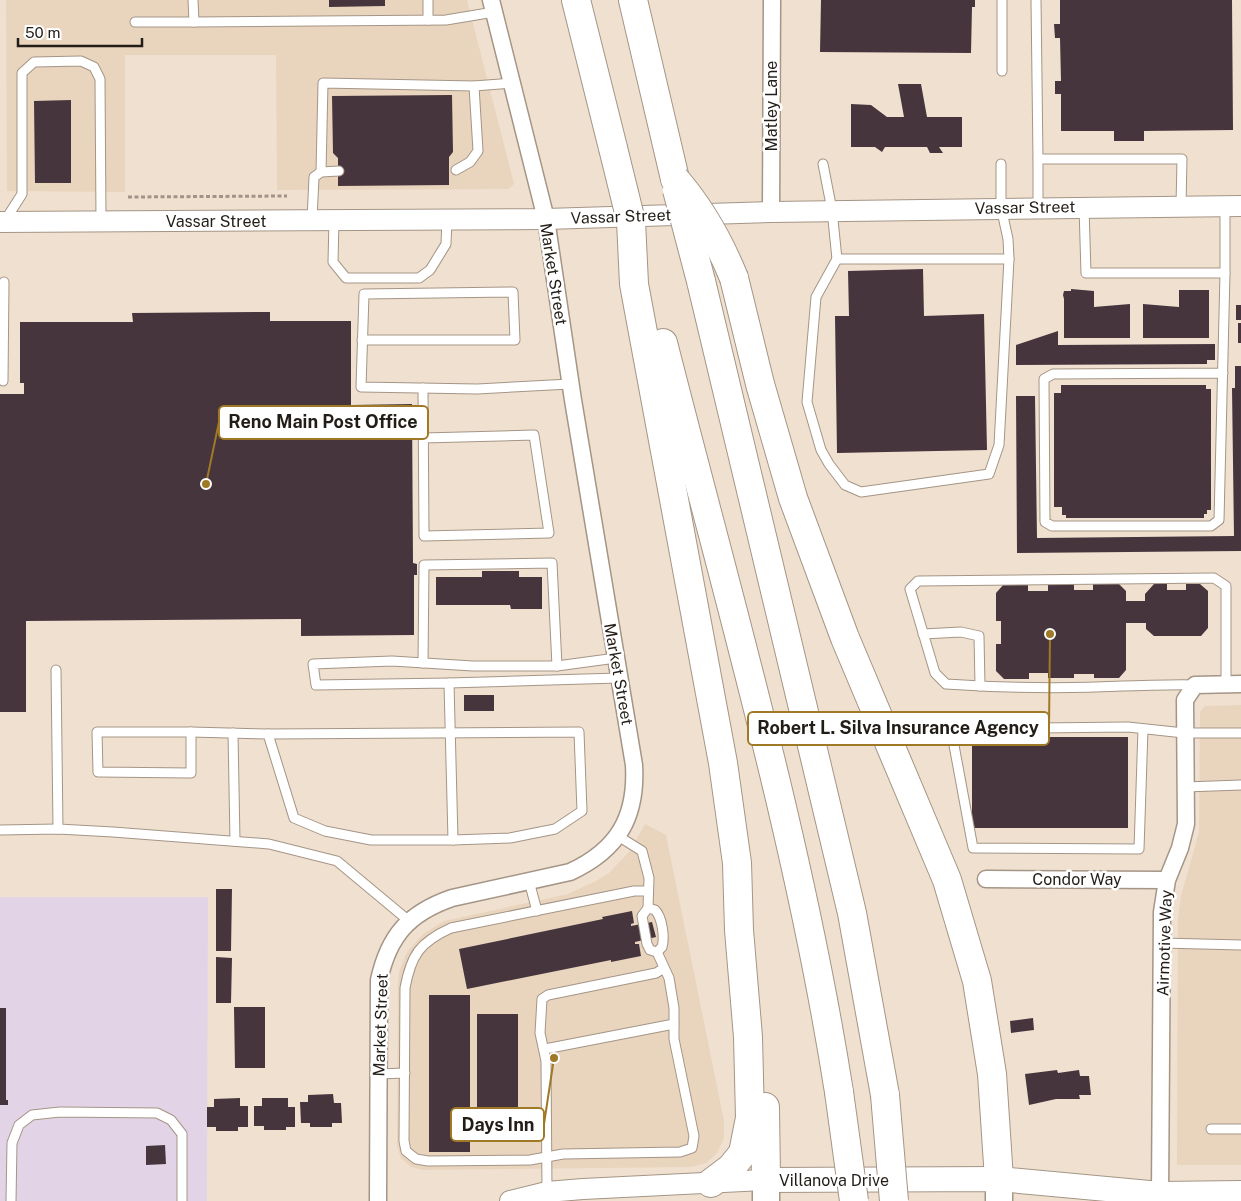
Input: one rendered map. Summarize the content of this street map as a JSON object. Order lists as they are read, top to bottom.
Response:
{
  "streets": {
    "main road": ["Villanova Drive"],
    "street": [
      "Matley Lane",
      "Vassar Street",
      "Market Street",
      "Condor Way",
      "Airmotive Way"
    ]
  },
  "crossings": [
    ["Matley Lane", "Vassar Street"],
    ["Vassar Street", "Market Street"],
    ["Condor Way", "Airmotive Way"],
    ["Airmotive Way", "Villanova Drive"]
  ],
  "places": ["Reno Main Post Office", "Robert L. Silva Insurance Agency", "Days Inn"],
  "scale_bar": "50 m"
}
